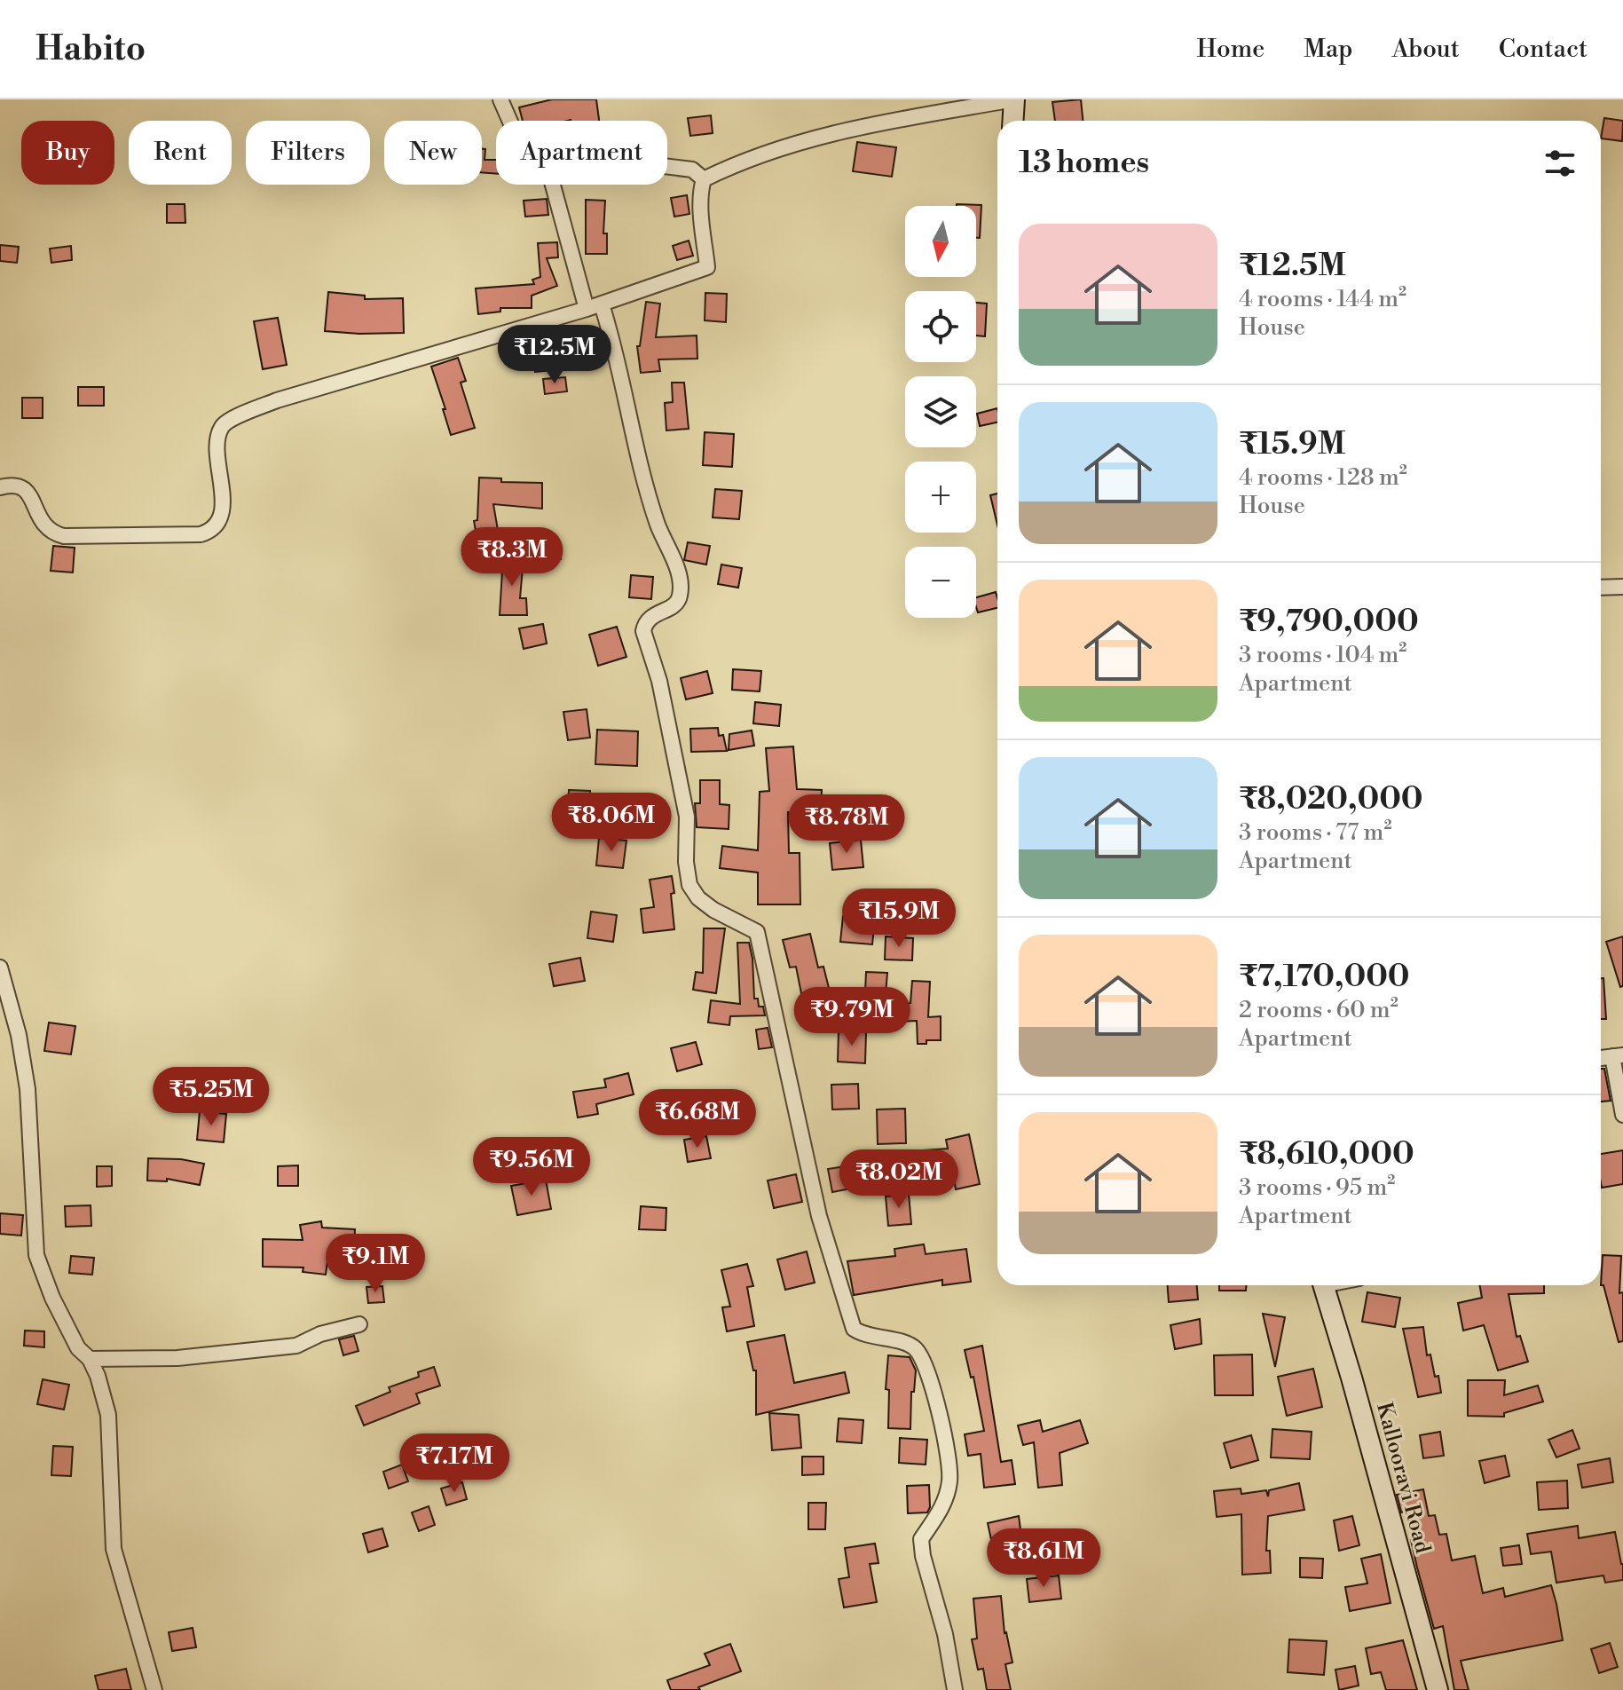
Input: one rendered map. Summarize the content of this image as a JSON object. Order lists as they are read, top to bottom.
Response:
{
  "streets": {
    "main road": ["Kallooravi Road"]
  },
  "north": "bottom",
  "page": {
    "header": "Habito",
    "nav": [
      "Home",
      "Map",
      "About",
      "Contact"
    ],
    "chip": [
      "Buy",
      "Rent",
      "Filters",
      "New",
      "Apartment"
    ],
    "heading": "13 homes",
    "map_buttons": ["+", "−"],
    "list": [
      {
        "name": "₹12.5M",
        "note": "4 rooms · 144 m² · House"
      },
      {
        "name": "₹15.9M",
        "note": "4 rooms · 128 m² · House"
      },
      {
        "name": "₹9,790,000",
        "note": "3 rooms · 104 m² · Apartment"
      },
      {
        "name": "₹8,020,000",
        "note": "3 rooms · 77 m² · Apartment"
      },
      {
        "name": "₹7,170,000",
        "note": "2 rooms · 60 m² · Apartment"
      },
      {
        "name": "₹8,610,000",
        "note": "3 rooms · 95 m² · Apartment"
      }
    ],
    "price": [
      "₹12.5M",
      "₹8.3M",
      "₹8.06M",
      "₹8.78M",
      "₹15.9M",
      "₹9.79M",
      "₹5.25M",
      "₹6.68M",
      "₹9.56M",
      "₹8.02M",
      "₹9.1M",
      "₹7.17M",
      "₹8.61M"
    ]
  }
}
